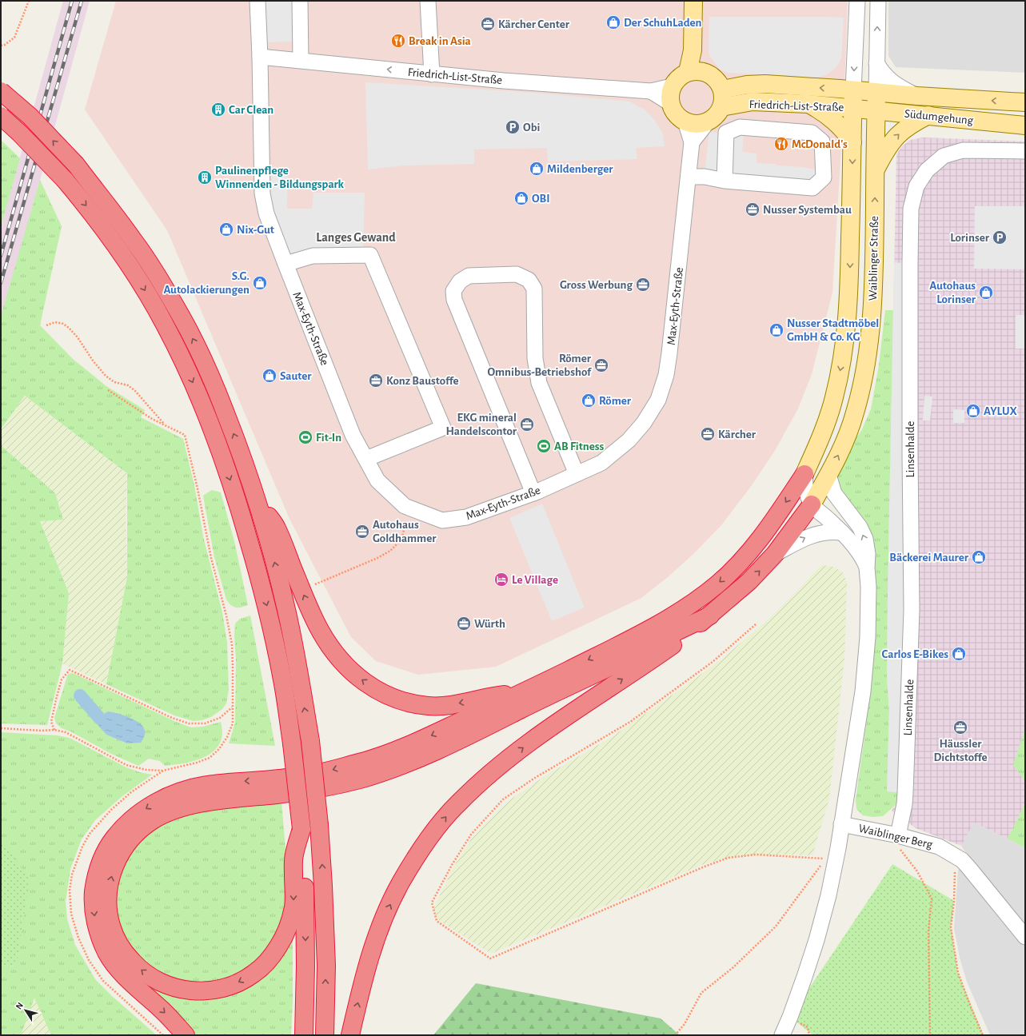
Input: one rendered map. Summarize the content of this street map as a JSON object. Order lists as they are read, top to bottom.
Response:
{
  "streets": {
    "main road": ["Friedrich-List-Straße", "Südumgehung", "Waiblinger Straße"],
    "street": ["Max-Eyth-Straße", "Linsenhalde", "Waiblinger Berg"]
  },
  "crossings": [
    ["Friedrich-List-Straße", "Südumgehung"],
    ["Friedrich-List-Straße", "Waiblinger Straße"],
    ["Friedrich-List-Straße", "Max-Eyth-Straße"],
    ["Südumgehung", "Waiblinger Straße"],
    ["Linsenhalde", "Waiblinger Berg"]
  ],
  "one_way": ["Friedrich-List-Straße"],
  "districts": ["Langes Gewand"],
  "places": {
    "shop": [
      "Der SchuhLaden",
      "Mildenberger",
      "OBI",
      "Nix-Gut",
      "S.G. Autolackierungen",
      "Autohaus Lorinser",
      "Nusser Stadtmöbel GmbH & Co. KG",
      "Sauter",
      "Römer",
      "AYLUX",
      "Bäckerei Maurer",
      "Carlos E-Bikes"
    ],
    "office": [
      "Kärcher Center",
      "Nusser Systembau",
      "Gross Werbung",
      "Römer Omnibus-Betriebshof",
      "Konz Baustoffe",
      "EKG mineral Handelscontor",
      "Kärcher",
      "Autohaus Goldhammer",
      "Würth",
      "Häussler Dichtstoffe"
    ],
    "restaurant": ["Break in Asia", "McDonald's"],
    "building": ["Car Clean", "Paulinenpflege Winnenden - Bildungspark"],
    "parking": ["Obi", "Lorinser"],
    "sports": ["Fit-In", "AB Fitness"],
    "hotel": ["Le Village"]
  },
  "north": "top left"
}
